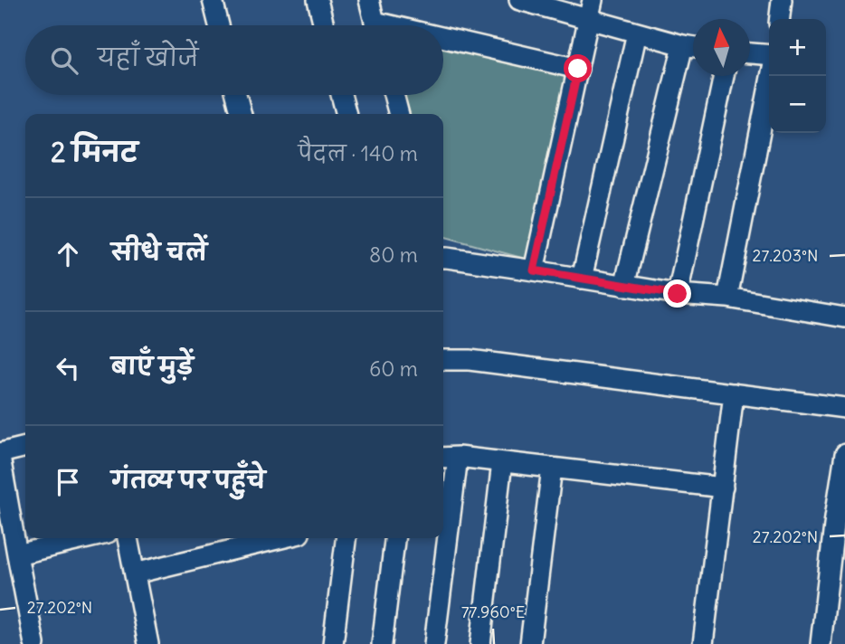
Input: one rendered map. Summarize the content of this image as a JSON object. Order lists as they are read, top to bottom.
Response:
{
  "north": "top",
  "page": {
    "map_buttons": ["+", "−"],
    "search": "यहाँ खोजें",
    "heading": ["2 मिनट", "पैदल · 140 m"],
    "list": [
      ["सीधे चलें", "80 m"],
      ["बाएँ मुड़ें", "60 m"],
      "गंतव्य पर पहुँचे"
    ]
  },
  "coordinates": ["27.203°N", "27.202°N", "77.960°E"]
}
